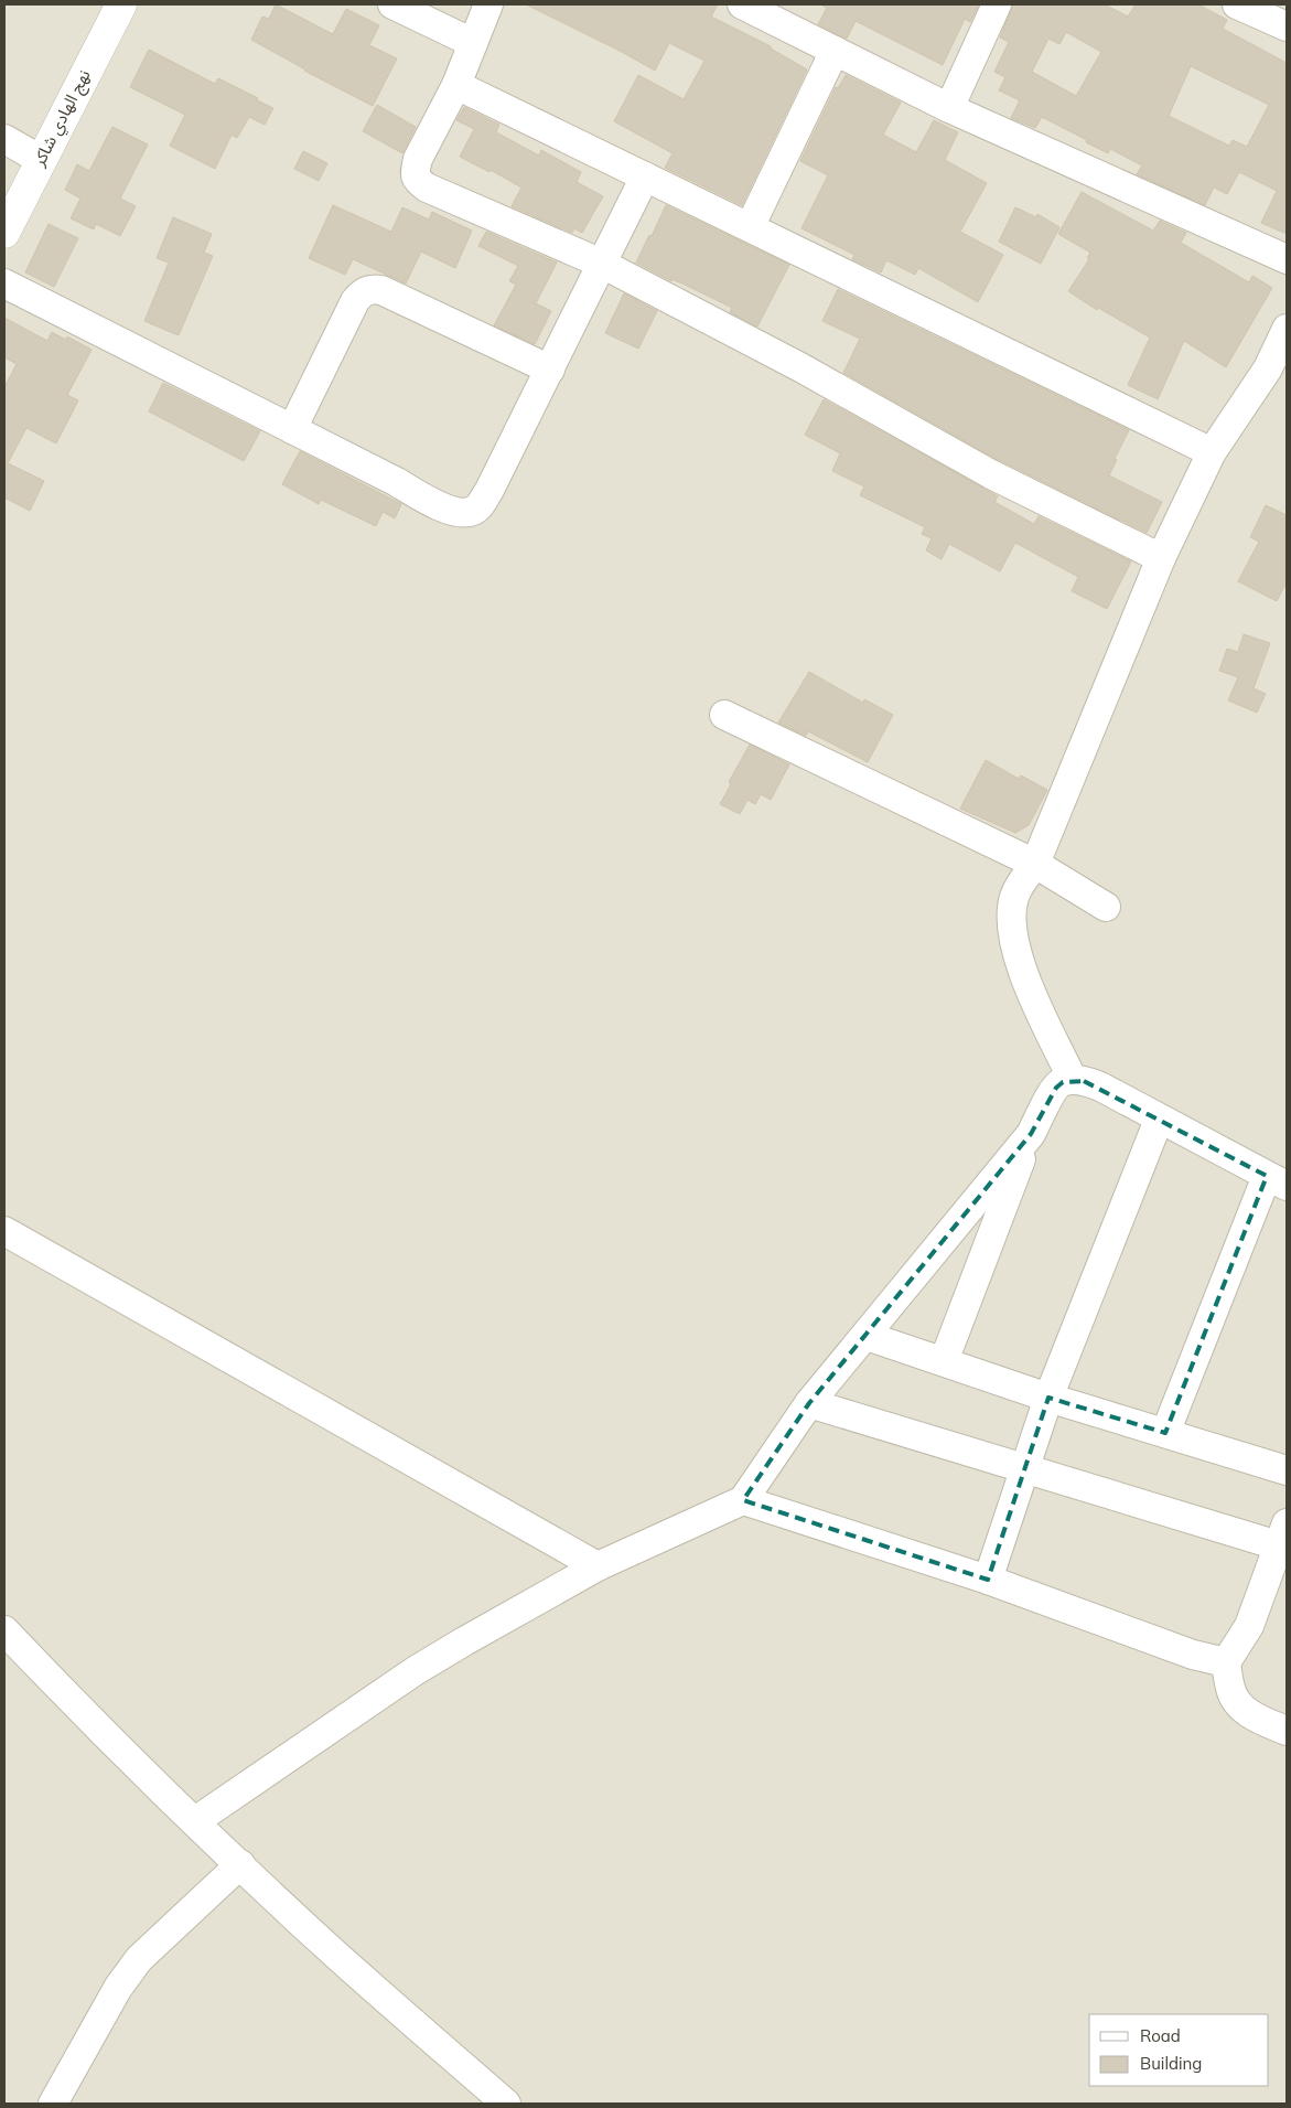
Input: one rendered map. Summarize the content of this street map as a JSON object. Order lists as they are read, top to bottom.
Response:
{
  "streets": {
    "street": ["نهج الهادي شاكر"]
  },
  "legend": ["Road", "Building"]
}
